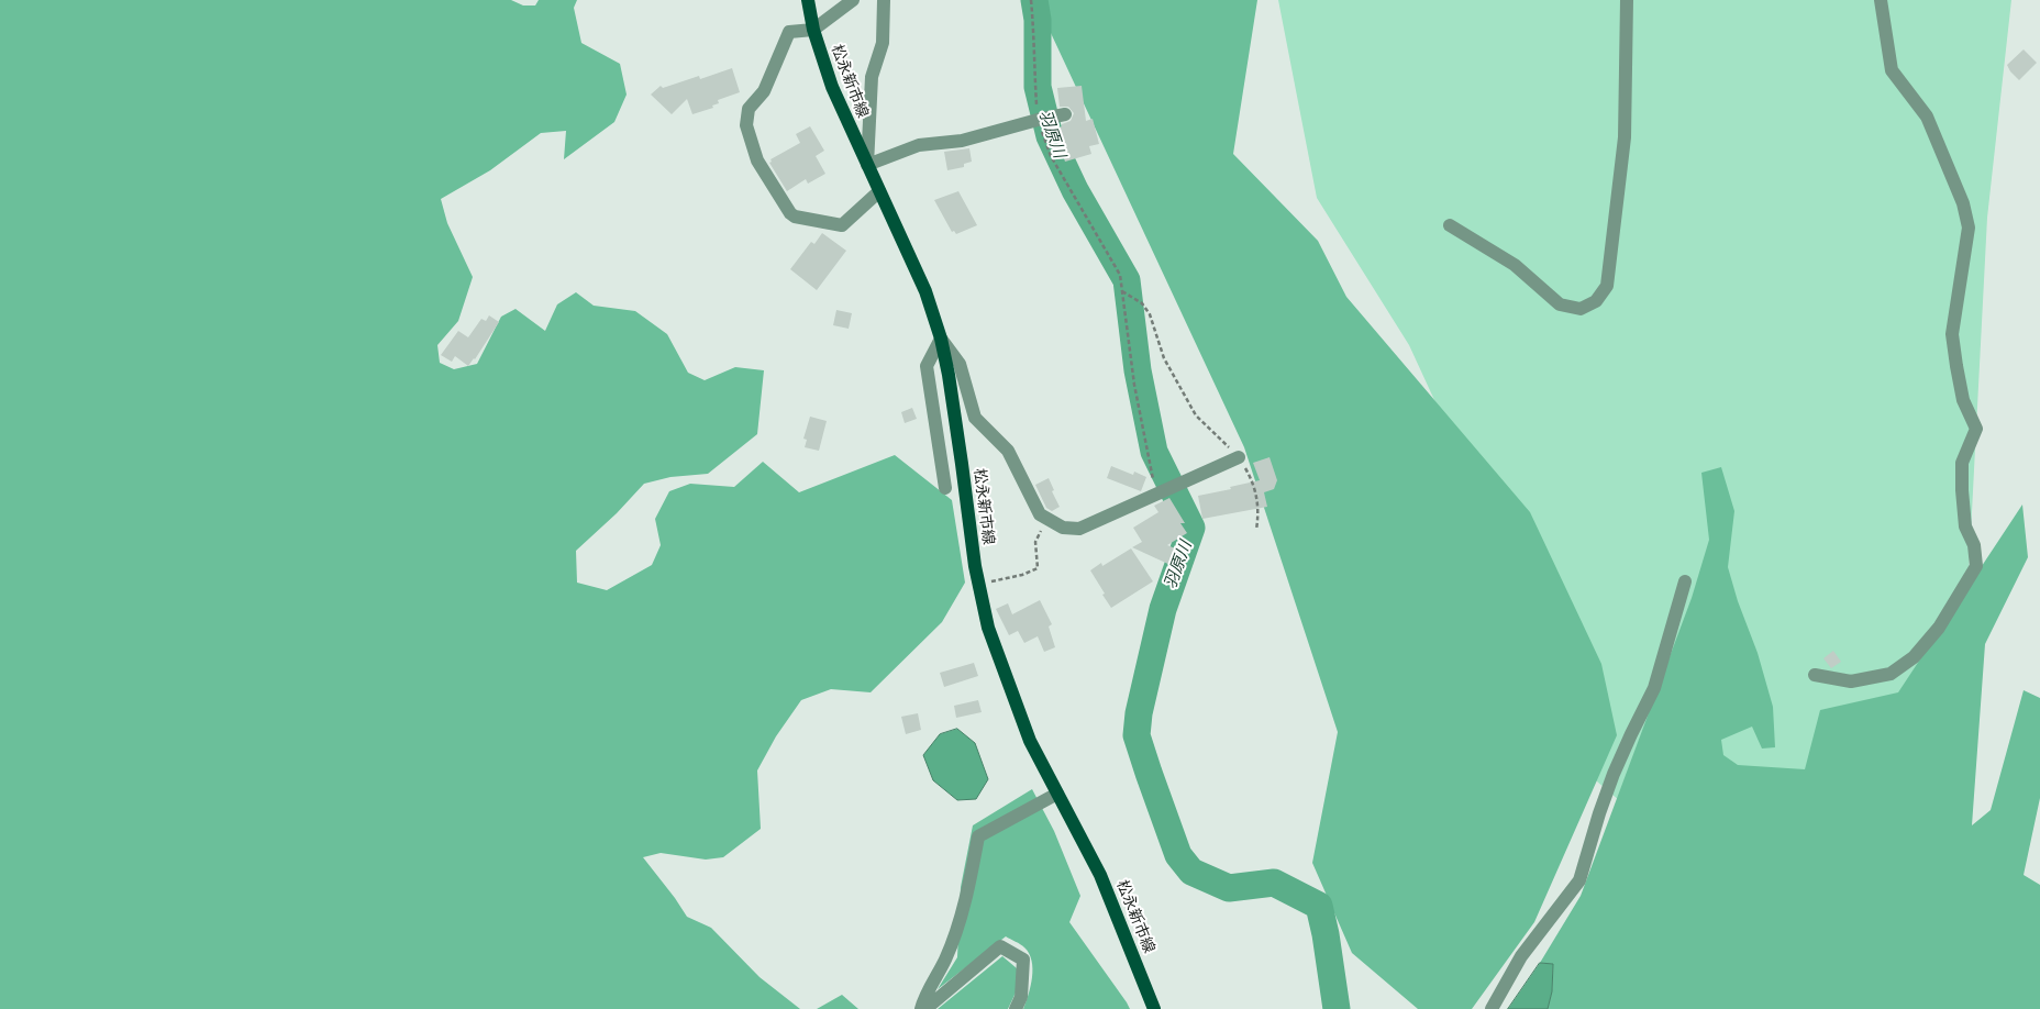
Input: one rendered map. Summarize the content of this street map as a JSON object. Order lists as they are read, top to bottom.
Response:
{
  "streets": {
    "main road": ["松永新市線"]
  },
  "water": ["羽原川"]
}
